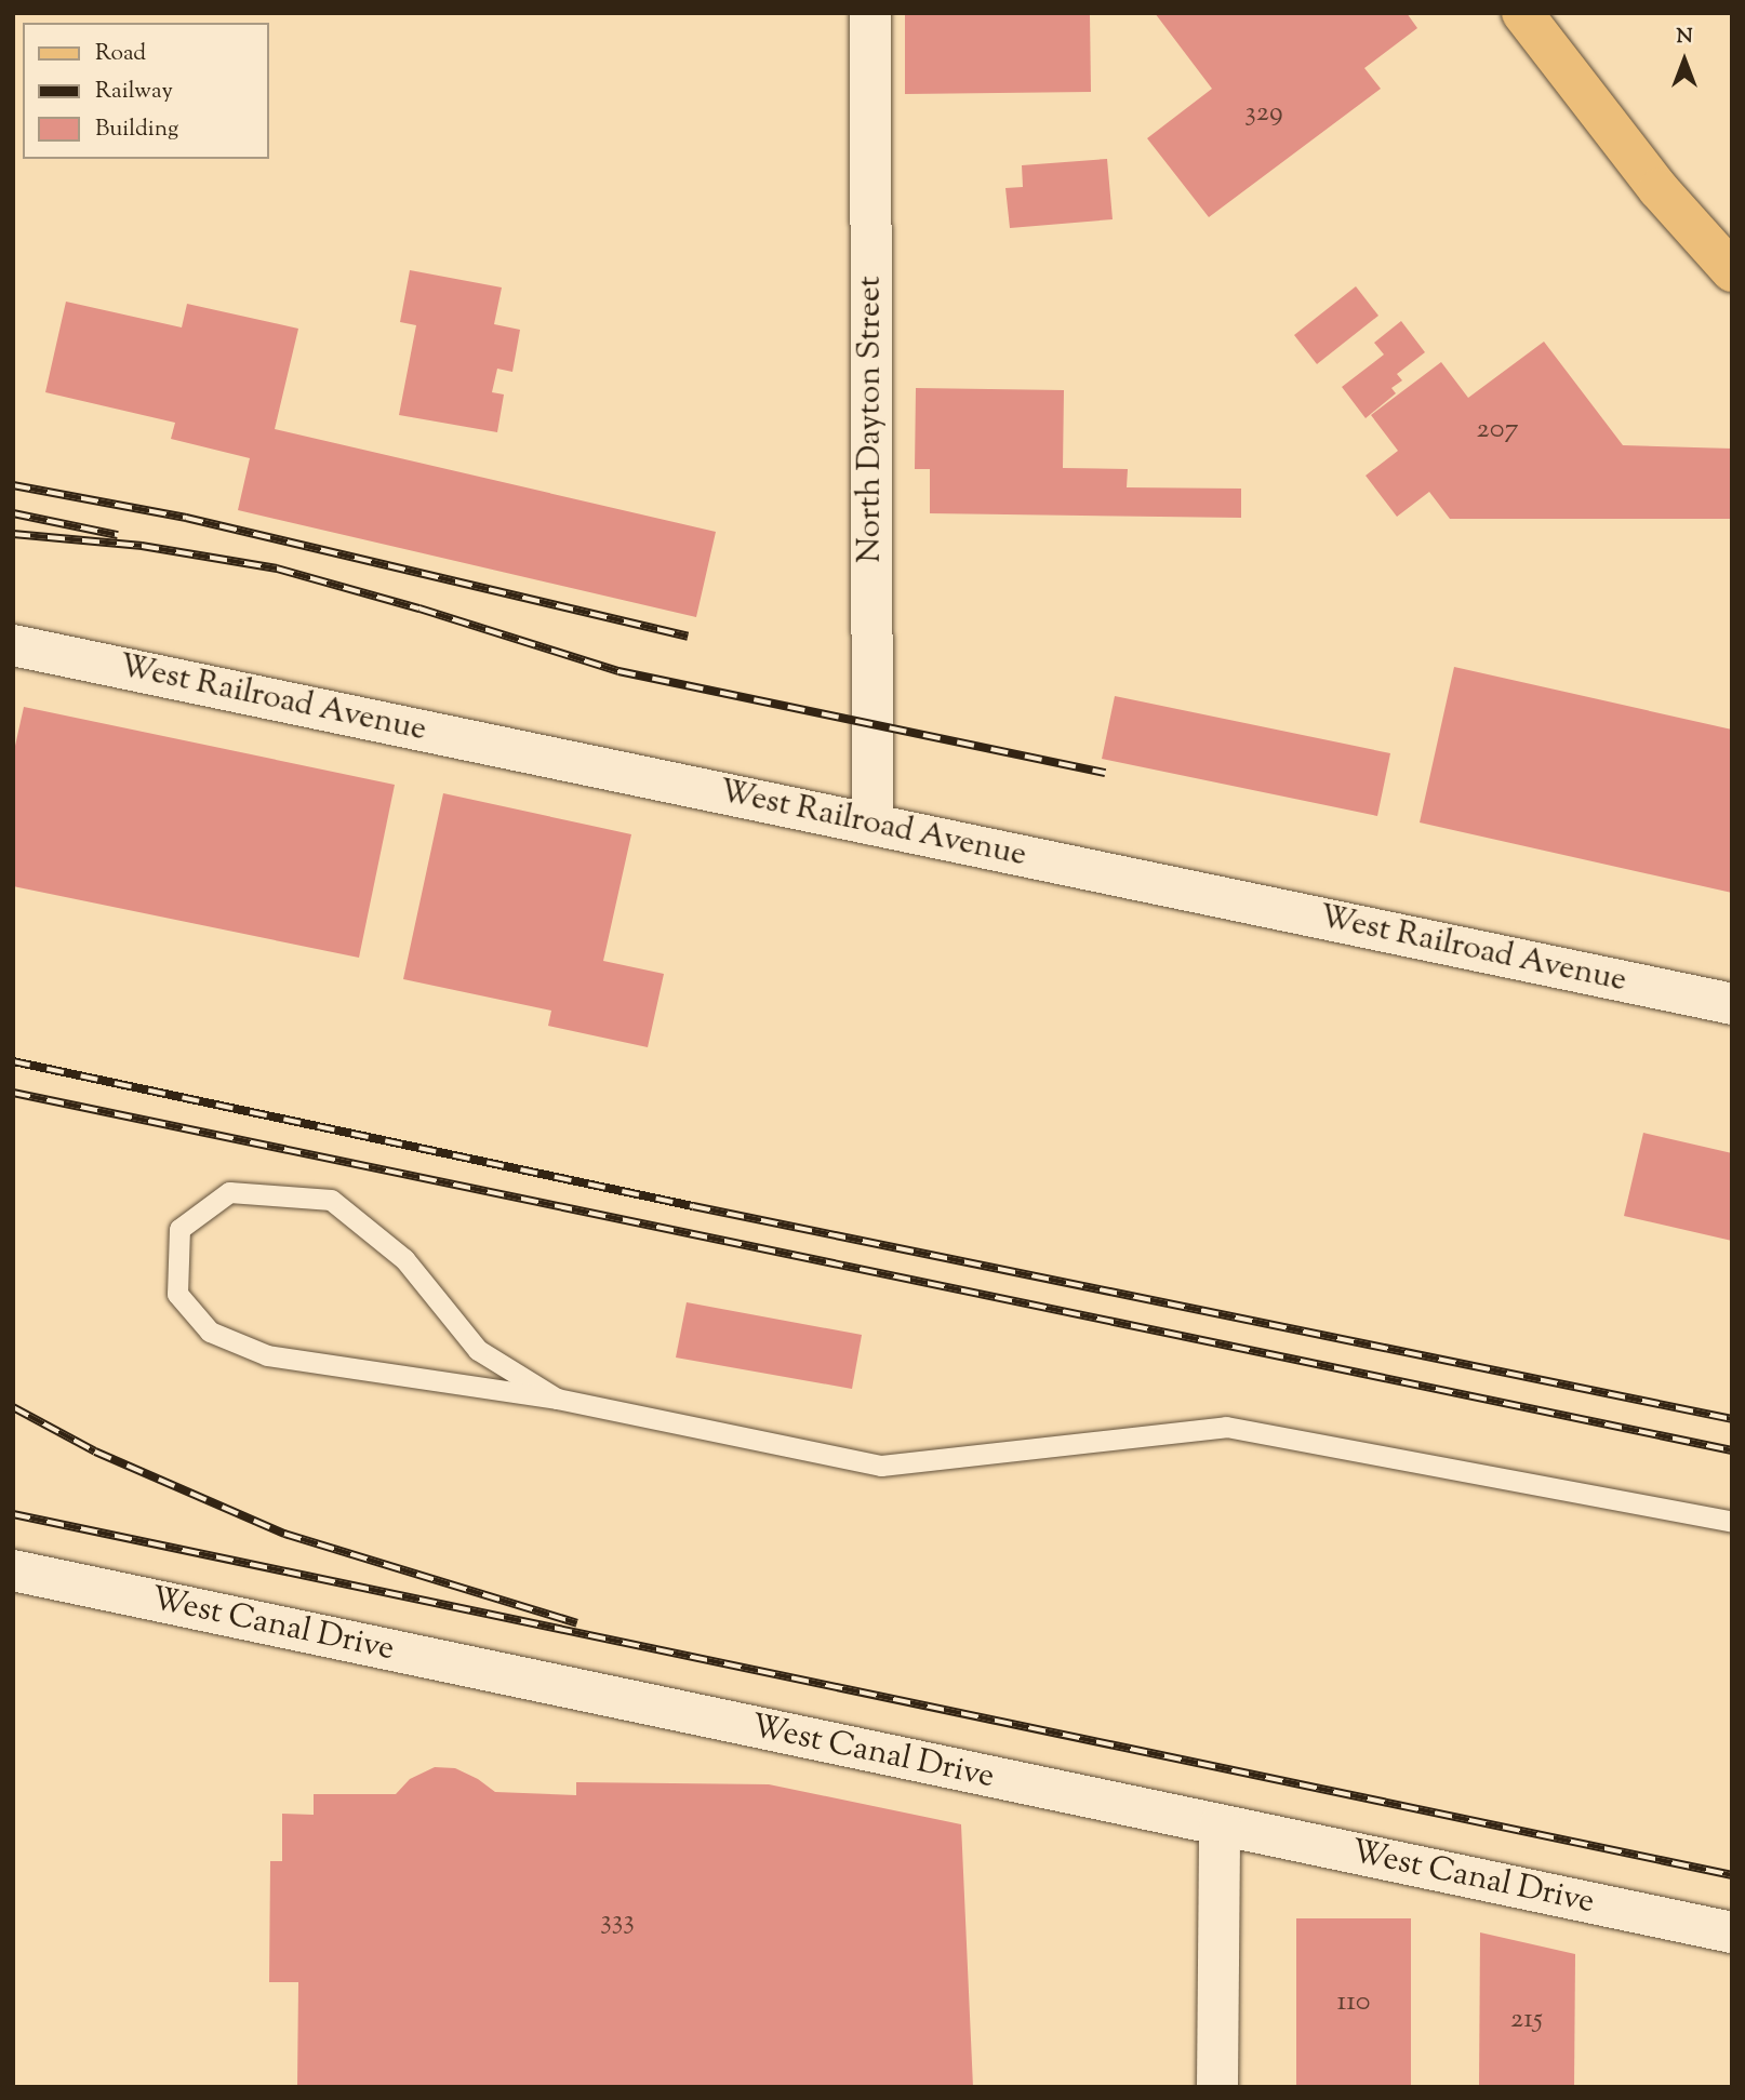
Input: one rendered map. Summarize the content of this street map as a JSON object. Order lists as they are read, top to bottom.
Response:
{
  "streets": {
    "street": ["North Dayton Street", "West Railroad Avenue", "West Canal Drive"]
  },
  "crossings": [
    ["North Dayton Street", "West Railroad Avenue"]
  ],
  "house_numbers": [
    "329",
    "207",
    "333",
    "110",
    "215"
  ],
  "legend": ["Road", "Railway", "Building"],
  "north": "top"
}
